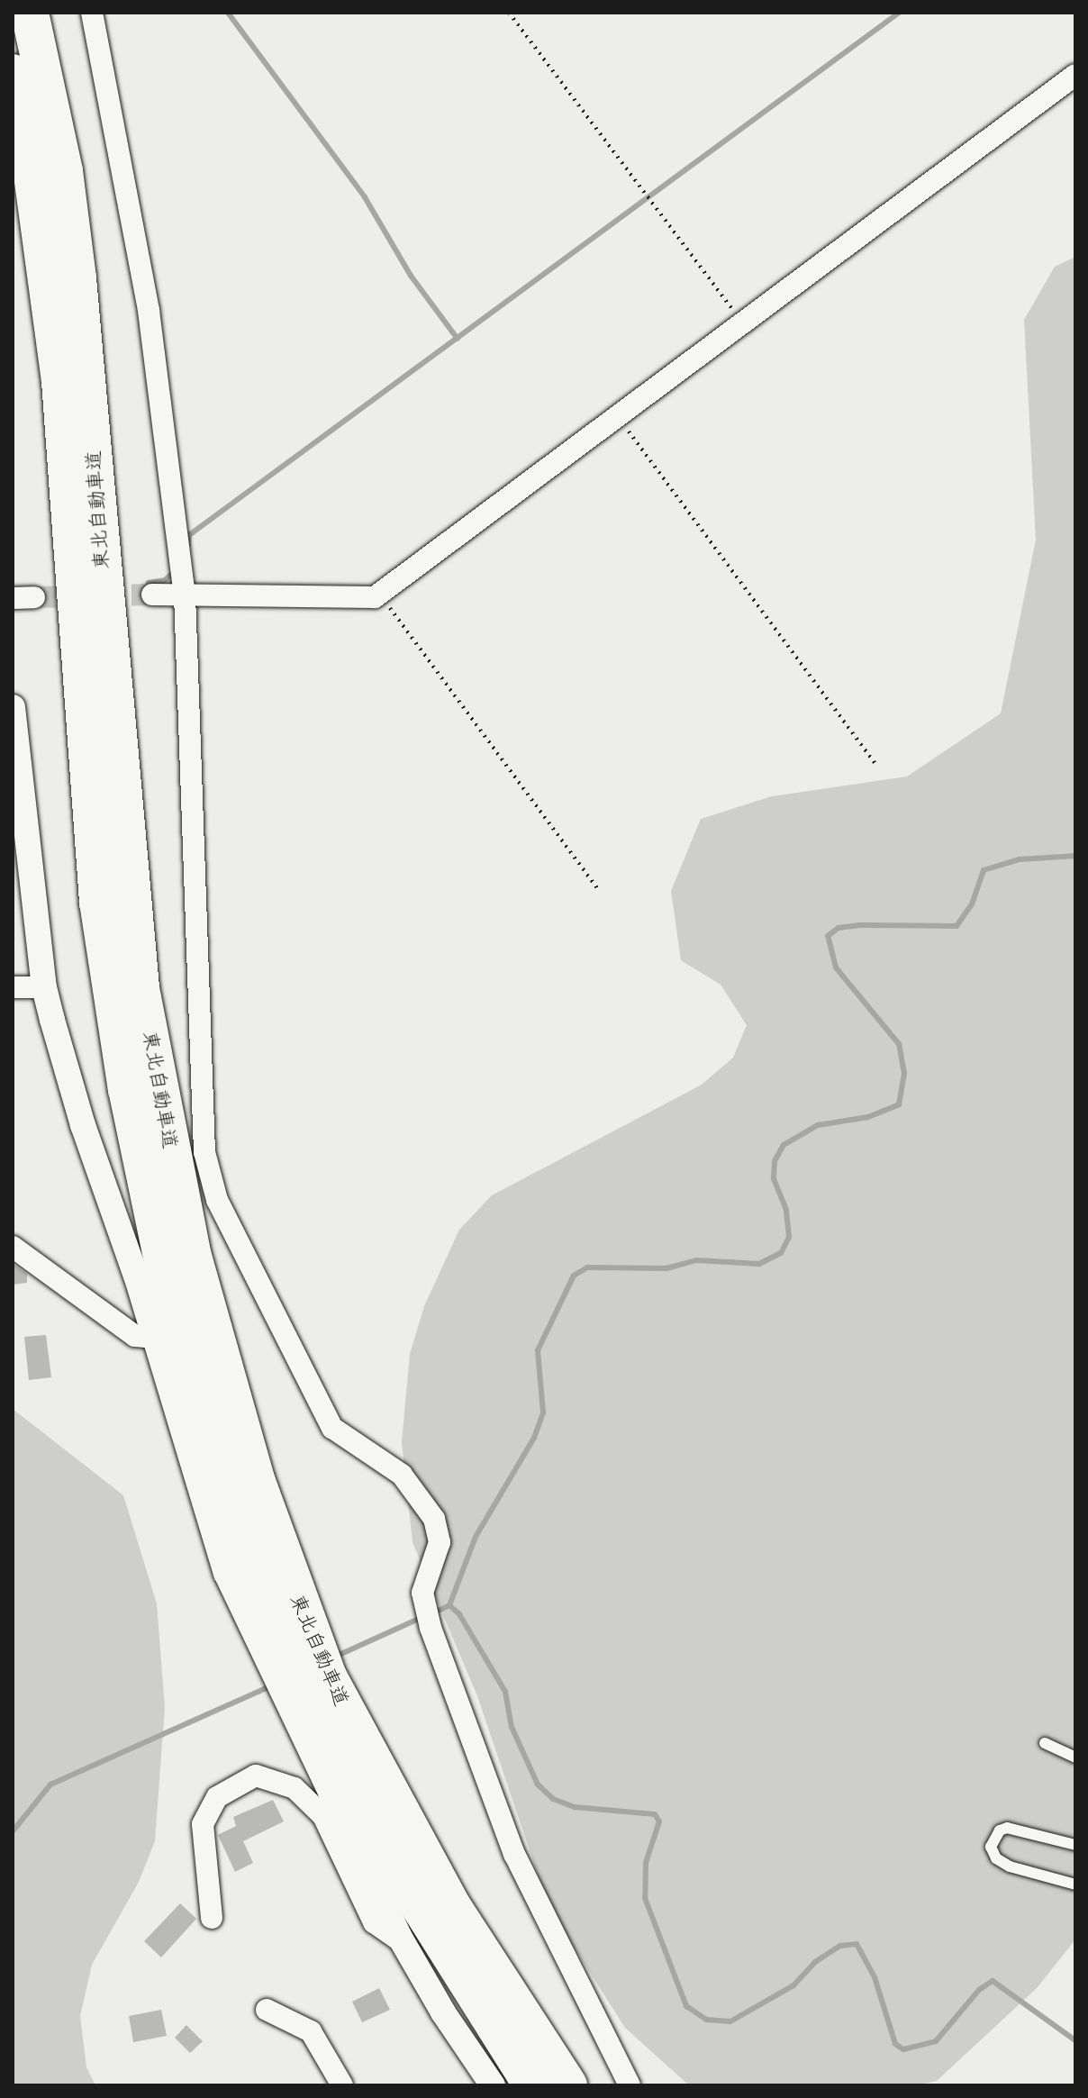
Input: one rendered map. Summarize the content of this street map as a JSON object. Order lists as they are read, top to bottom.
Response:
{
  "streets": {
    "highway": ["東北自動車道"]
  }
}
